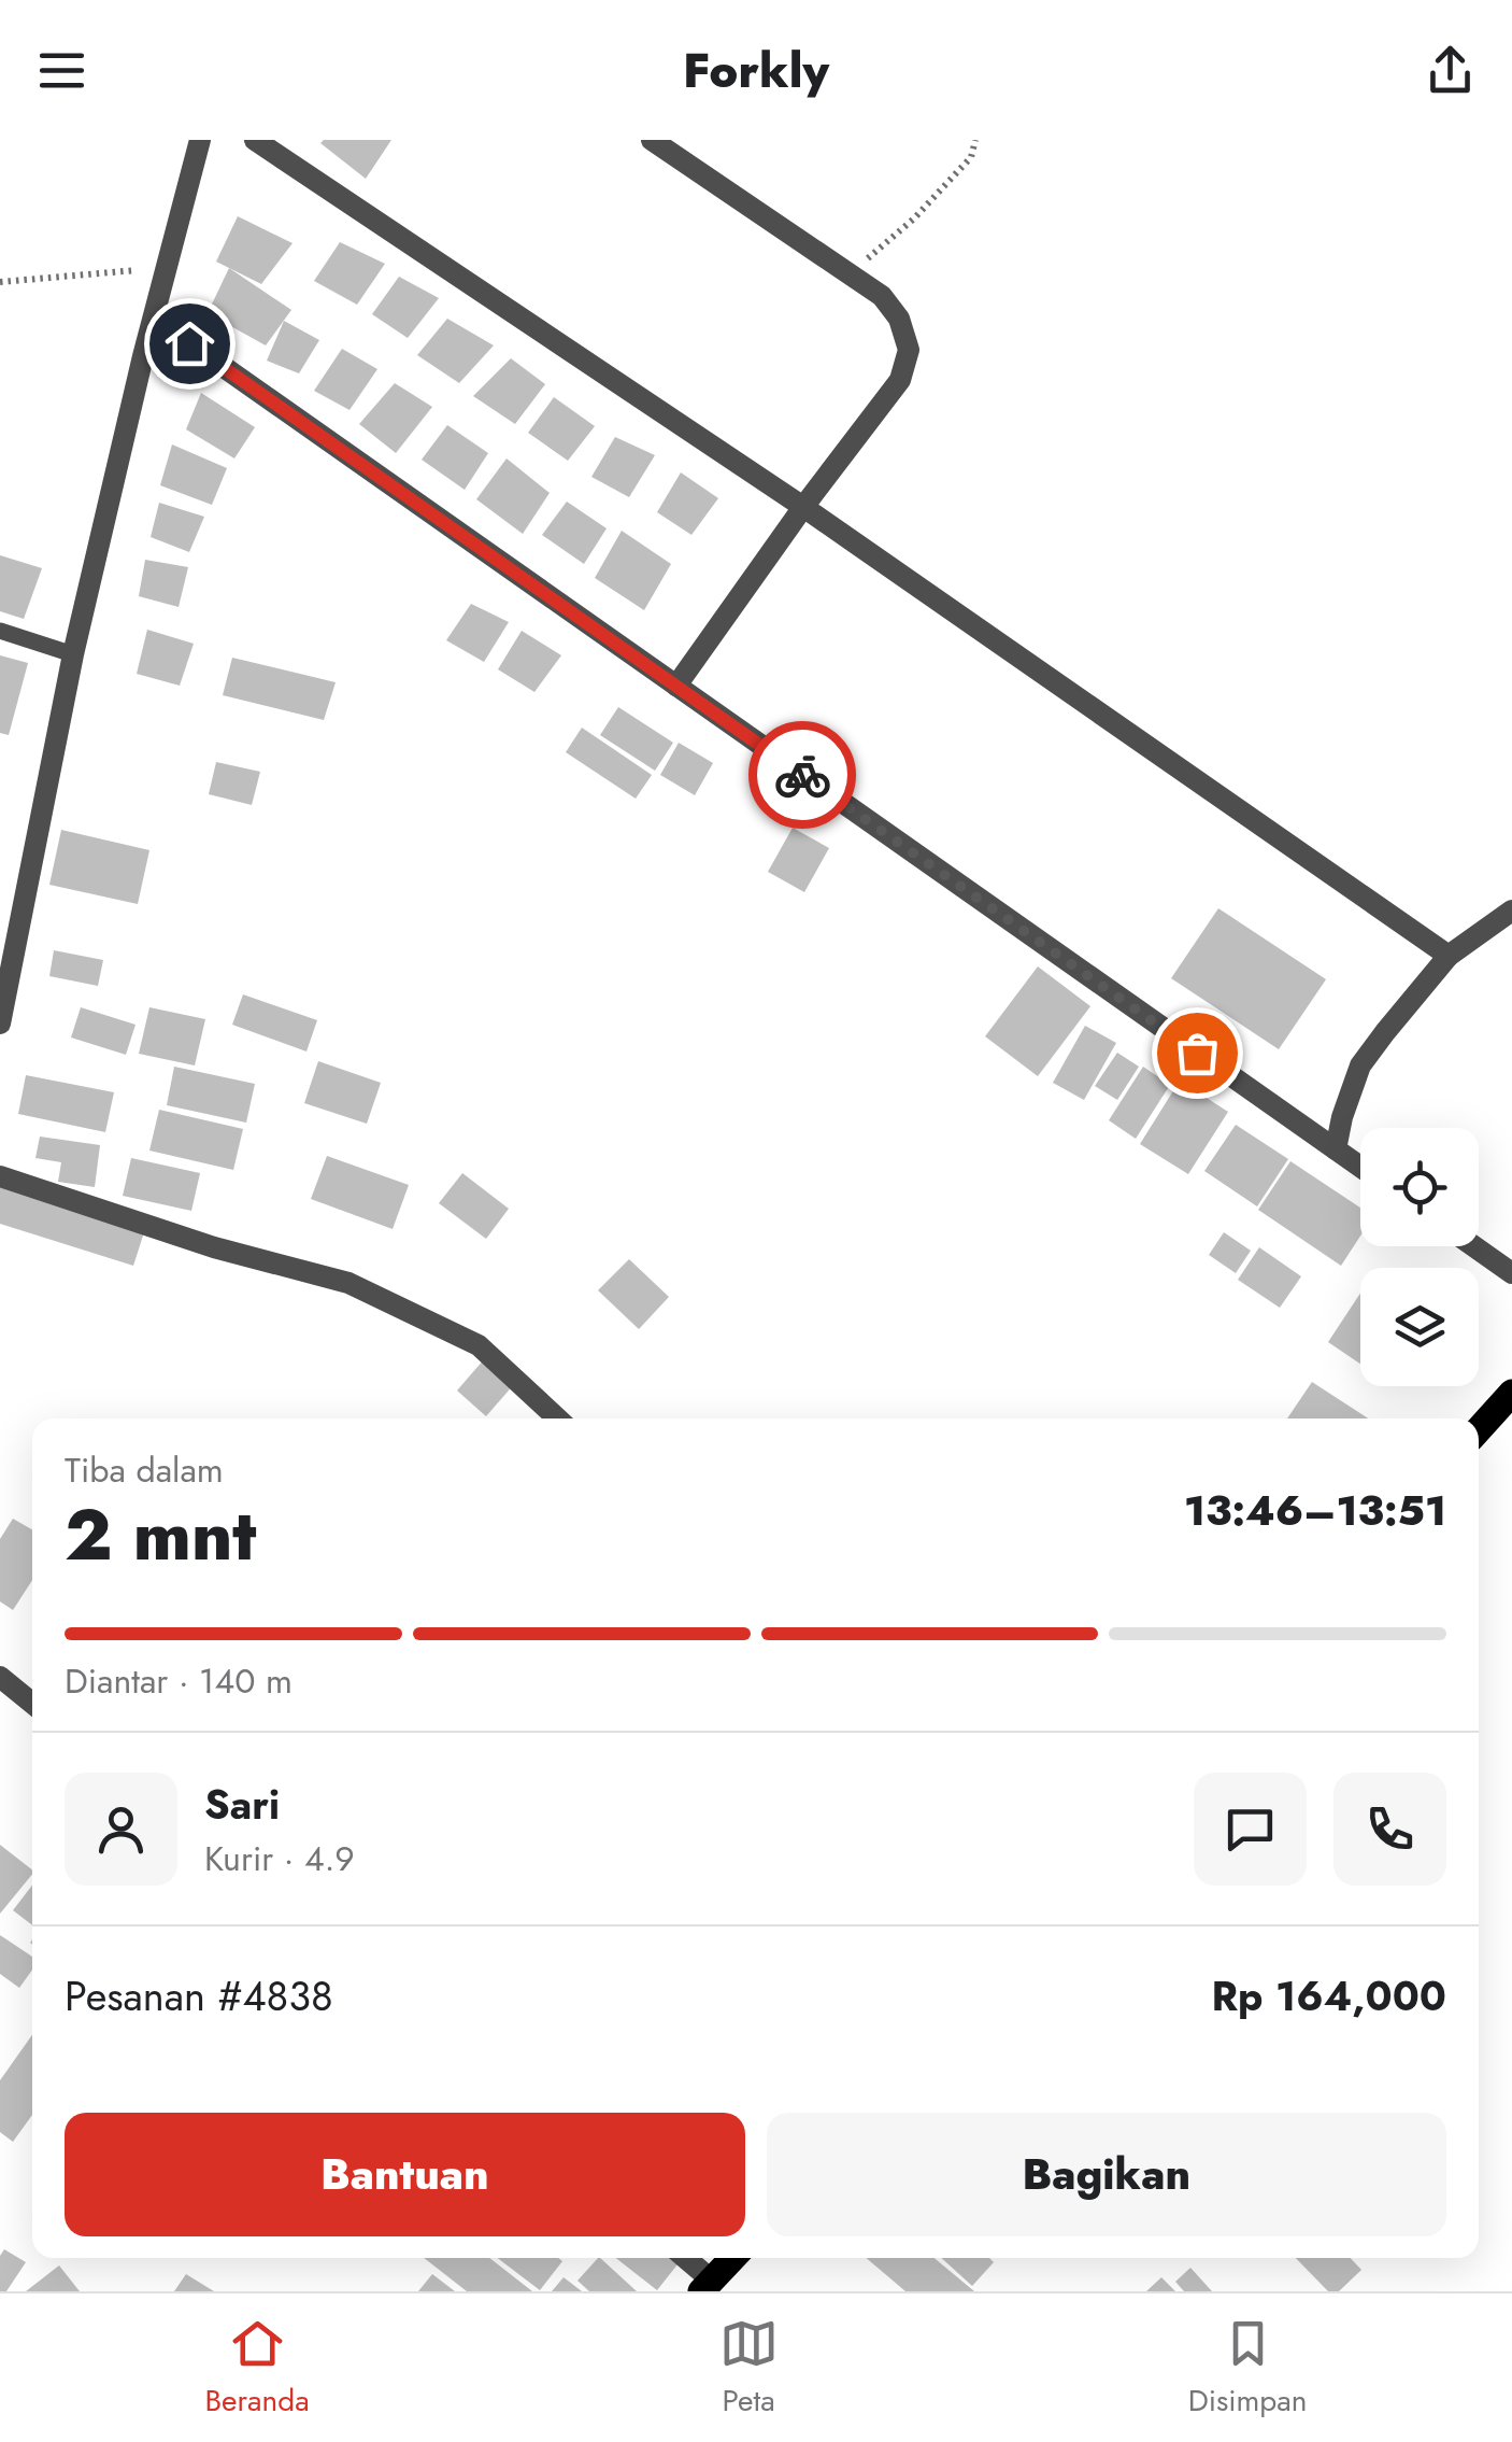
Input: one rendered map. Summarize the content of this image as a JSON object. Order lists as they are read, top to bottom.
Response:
{
  "page": {
    "header": "Forkly",
    "heading": ["2 mnt", "Tiba dalam", "13:46–13:51"],
    "panel": [
      "Sari",
      "Kurir · 4.9",
      "Pesanan #4838",
      "Rp 164,000"
    ],
    "bar": "Diantar · 140 m",
    "buttons": ["Bantuan", "Bagikan"],
    "tabs": ["Beranda", "Peta", "Disimpan"]
  }
}
